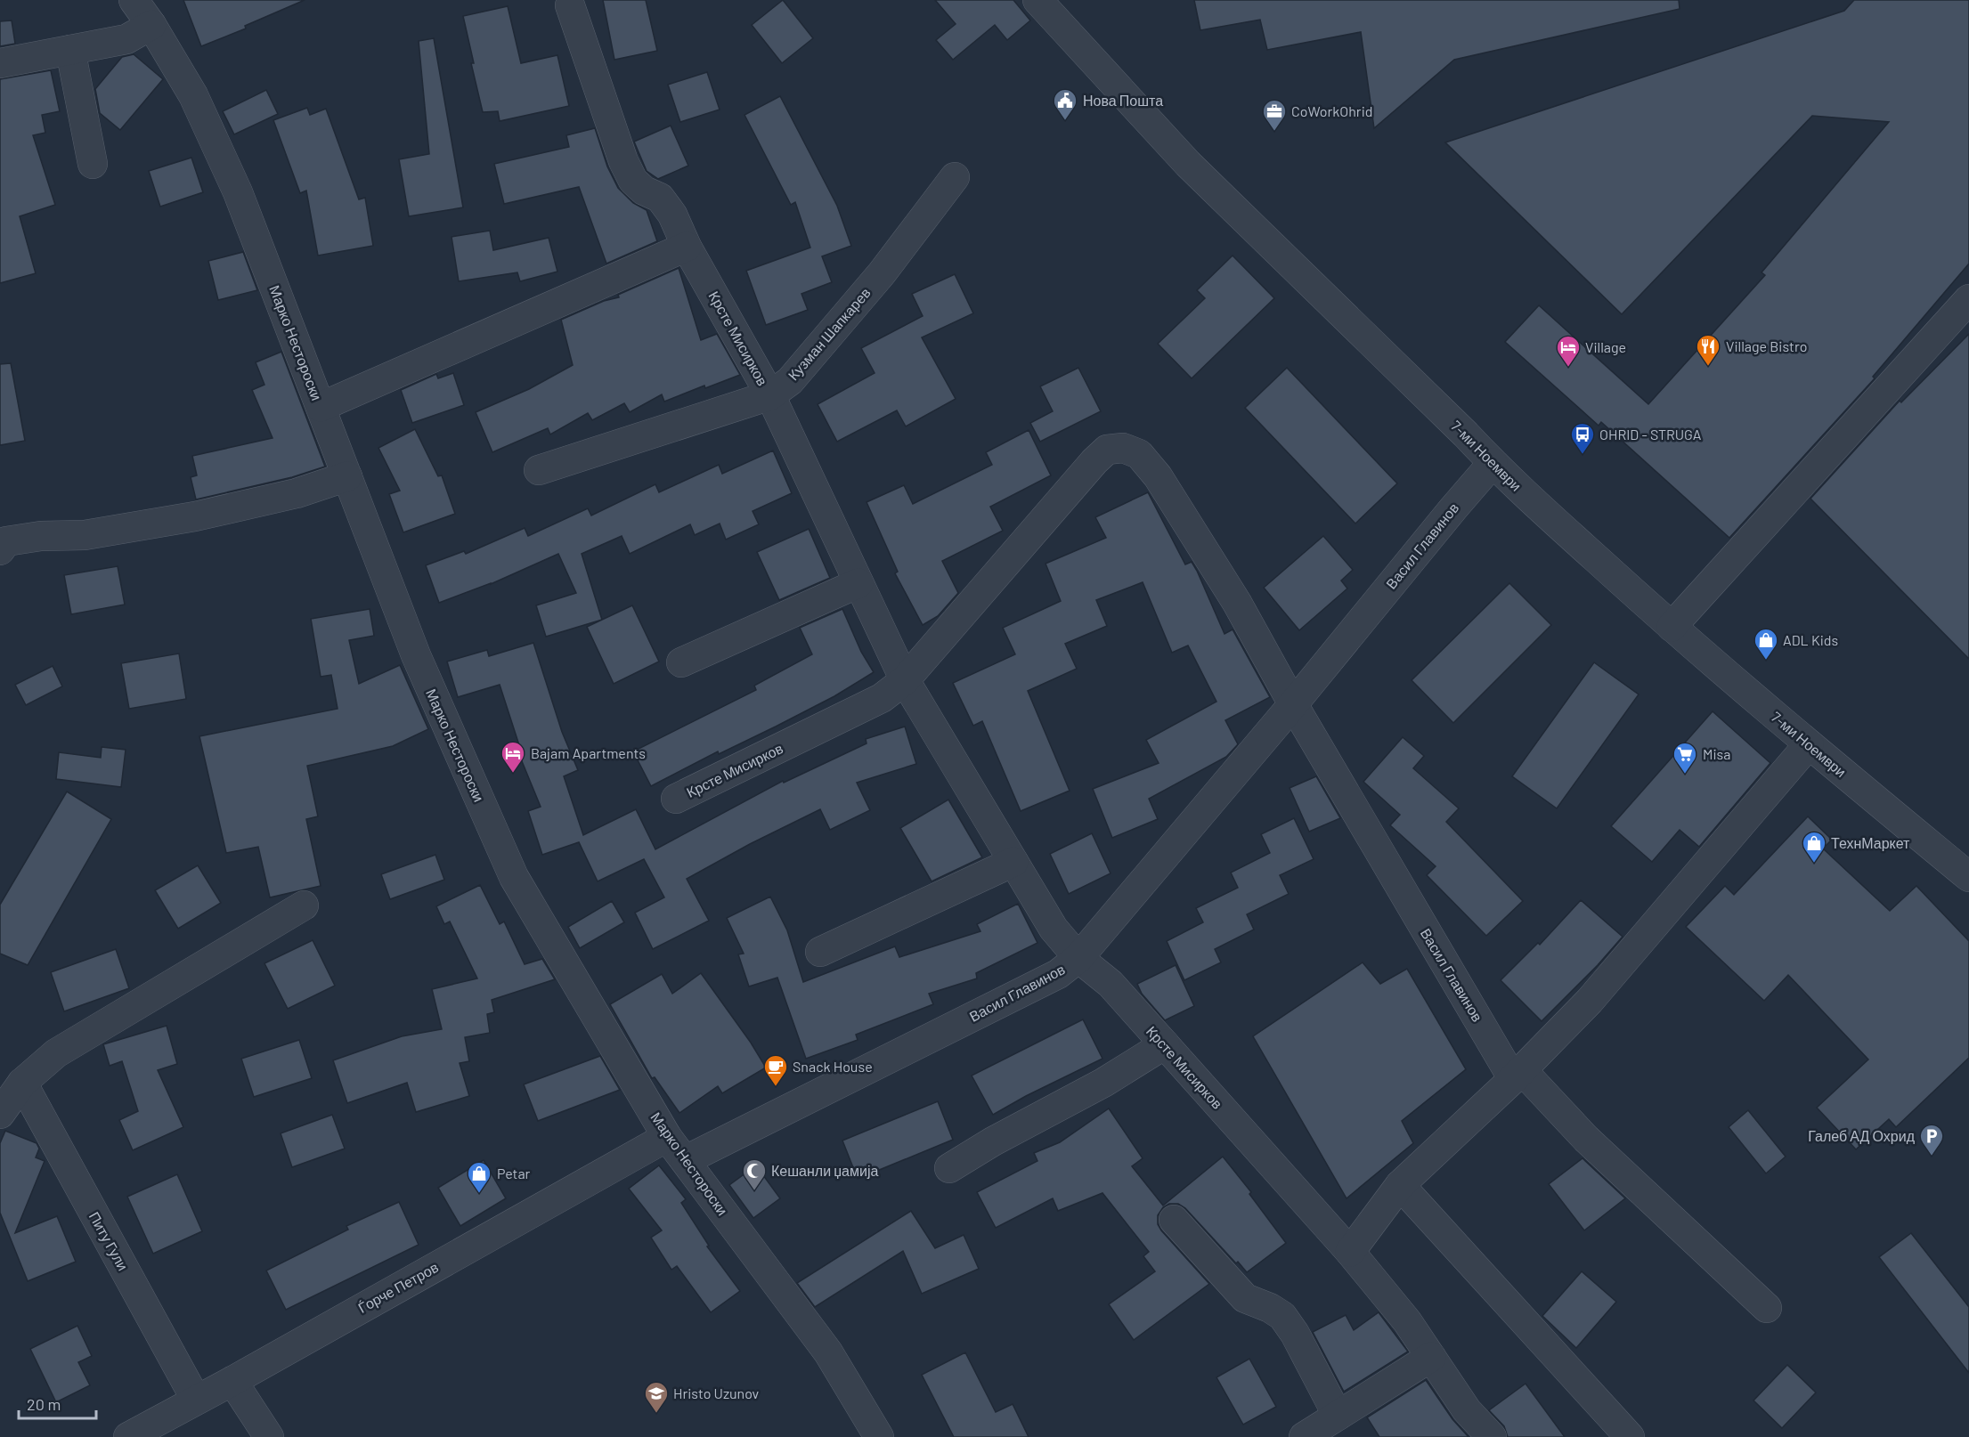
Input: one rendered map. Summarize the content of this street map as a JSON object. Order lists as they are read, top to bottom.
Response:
{
  "streets": {
    "street": [
      "Кузман Шапкарев",
      "Крсте Мисирков",
      "Марко Нестороски",
      "7-ми Ноември",
      "Васил Главинов",
      "Питу Гули",
      "Ѓорче Петров"
    ]
  },
  "crossings": [
    ["Кузман Шапкарев", "Крсте Мисирков"],
    ["Крсте Мисирков", "Васил Главинов"],
    ["Марко Нестороски", "Васил Главинов"],
    ["Марко Нестороски", "Ѓорче Петров"],
    ["7-ми Ноември", "Васил Главинов"],
    ["Питу Гули", "Ѓорче Петров"]
  ],
  "places": {
    "public building": ["Нова Пошта"],
    "office": ["CoWorkOhrid"],
    "restaurant": ["Village Bistro"],
    "hotel": ["Village", "Bajam Apartments"],
    "bus stop": ["OHRID - STRUGA"],
    "shop": ["ADL Kids", "ТехнМаркет", "Petar"],
    "supermarket": ["Misa"],
    "cafe": ["Snack House"],
    "parking": ["Галеб АД Охрид"],
    "mosque": ["Кешанли џамија"],
    "school or university": ["Hristo Uzunov"]
  },
  "scale_bar": "20 m"
}
